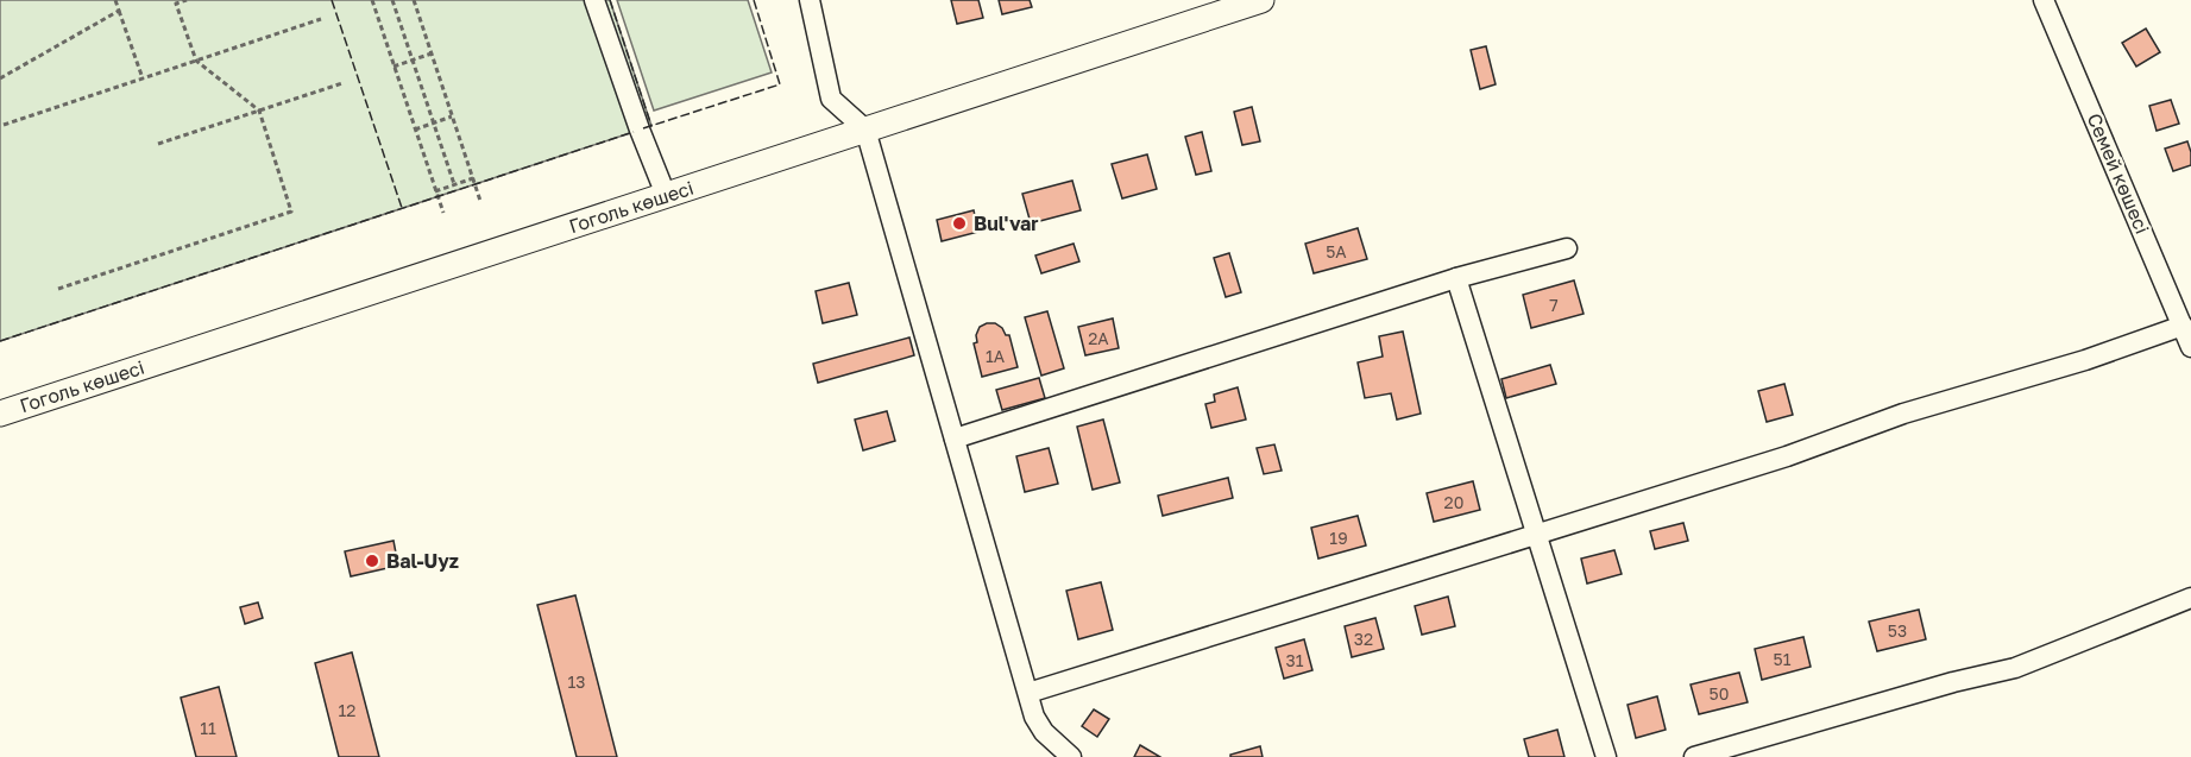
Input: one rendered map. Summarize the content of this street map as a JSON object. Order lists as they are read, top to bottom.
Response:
{
  "streets": {
    "main road": ["Гоголь көшесі"],
    "street": ["Семей көшесі"]
  },
  "places": ["Bul'var", "Bal-Uyz"],
  "house_numbers": [
    "5А",
    "7",
    "2А",
    "1А",
    "20",
    "19",
    "53",
    "32",
    "51",
    "31",
    "13",
    "50",
    "12",
    "11"
  ]
}
